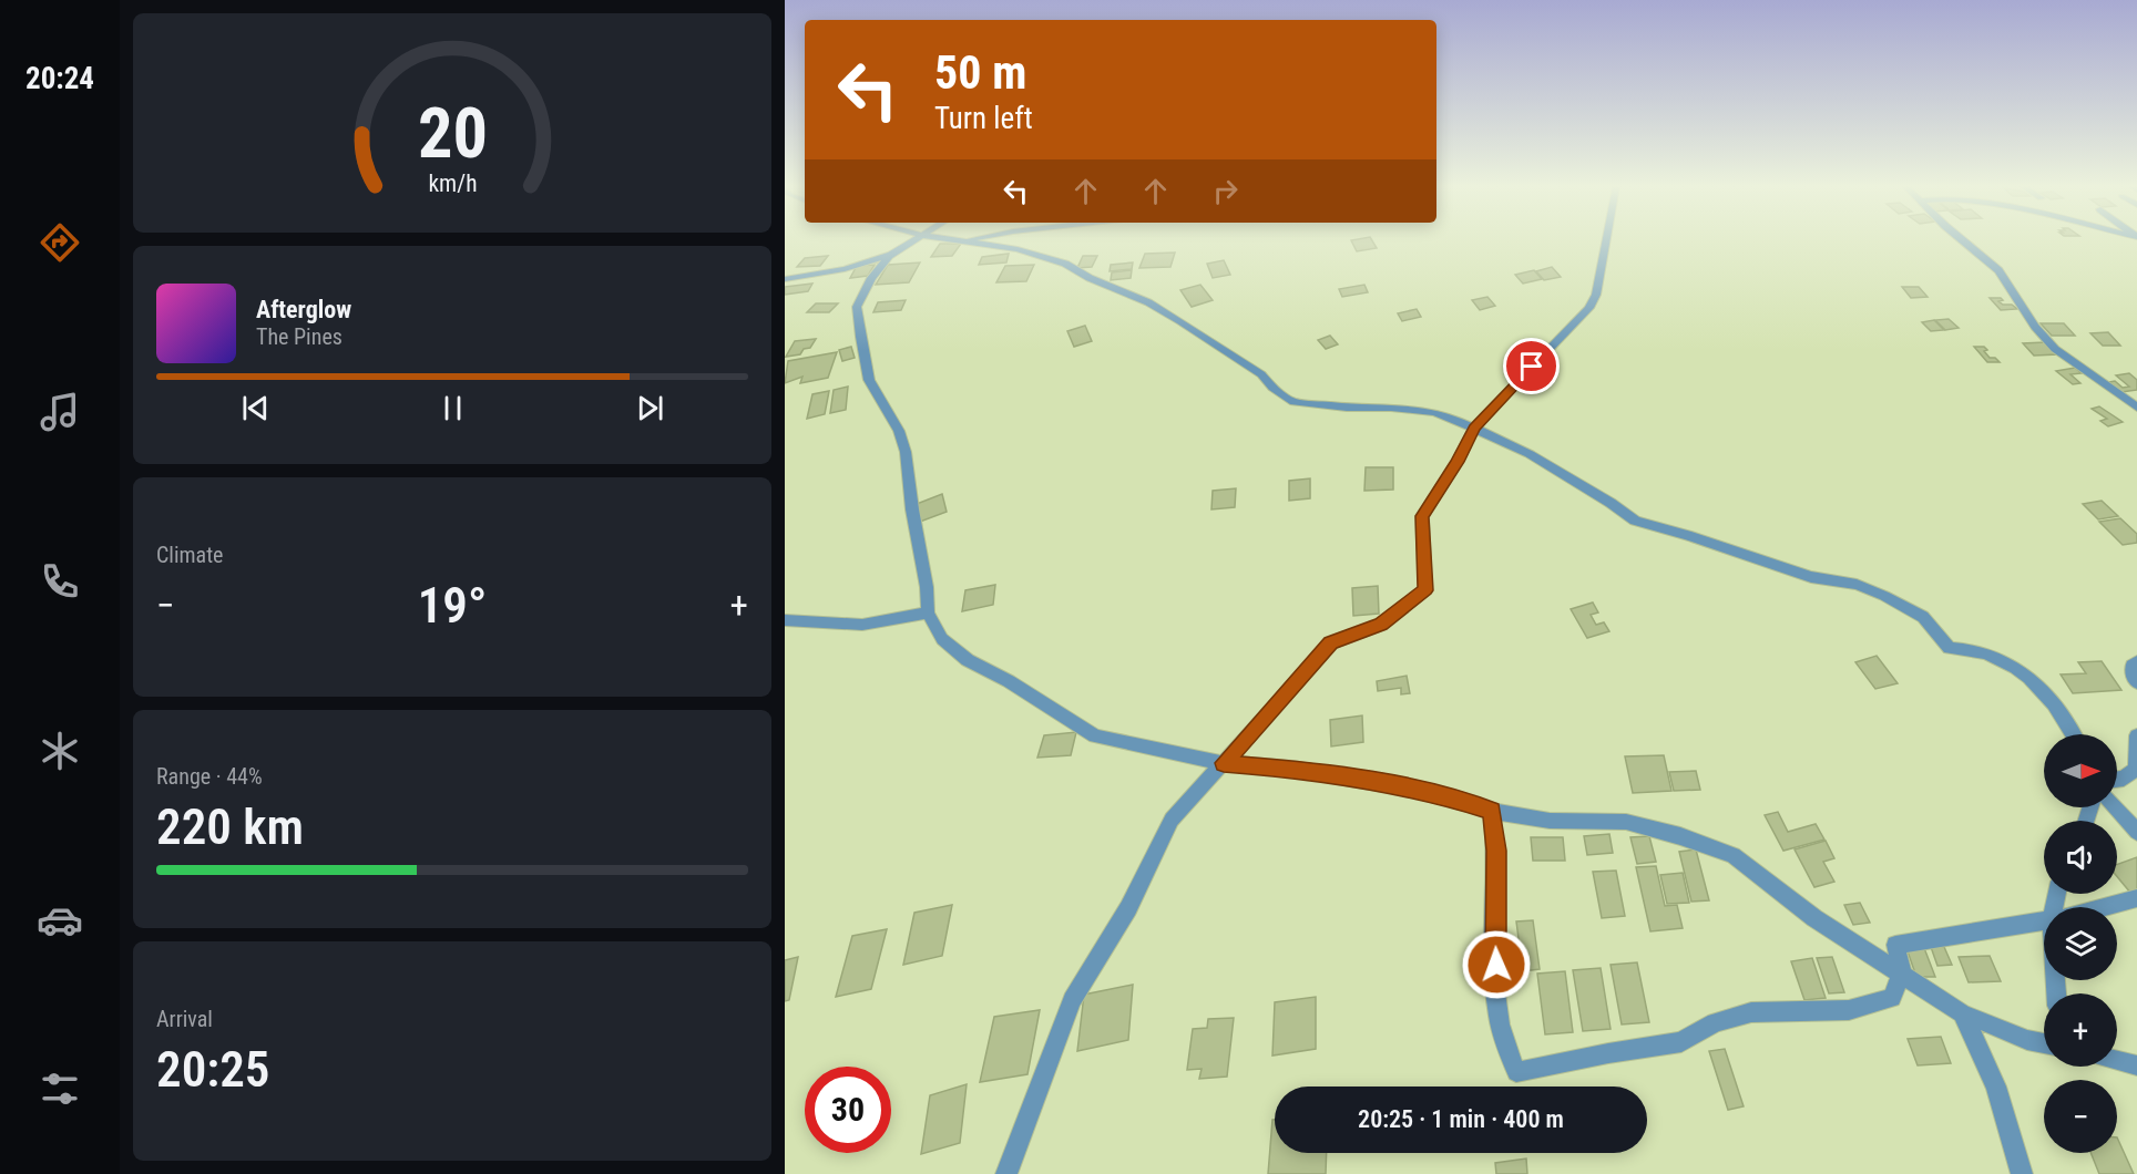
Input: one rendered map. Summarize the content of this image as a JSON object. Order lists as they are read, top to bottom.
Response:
{
  "north": "right",
  "page": {
    "tabs": "20:24",
    "turn": ["50 m", "Turn left"],
    "song": ["Afterglow", "The Pines"],
    "tile": [
      "Climate",
      ["Range · 44%", "220 km"],
      ["Arrival", "20:25"]
    ],
    "heat": ["−", "19°", "+"],
    "map_buttons": ["+", "−"],
    "limit": "30",
    "trip": "20:25 · 1 min · 400 m",
    "gauge": ["20", "km/h"]
  }
}
